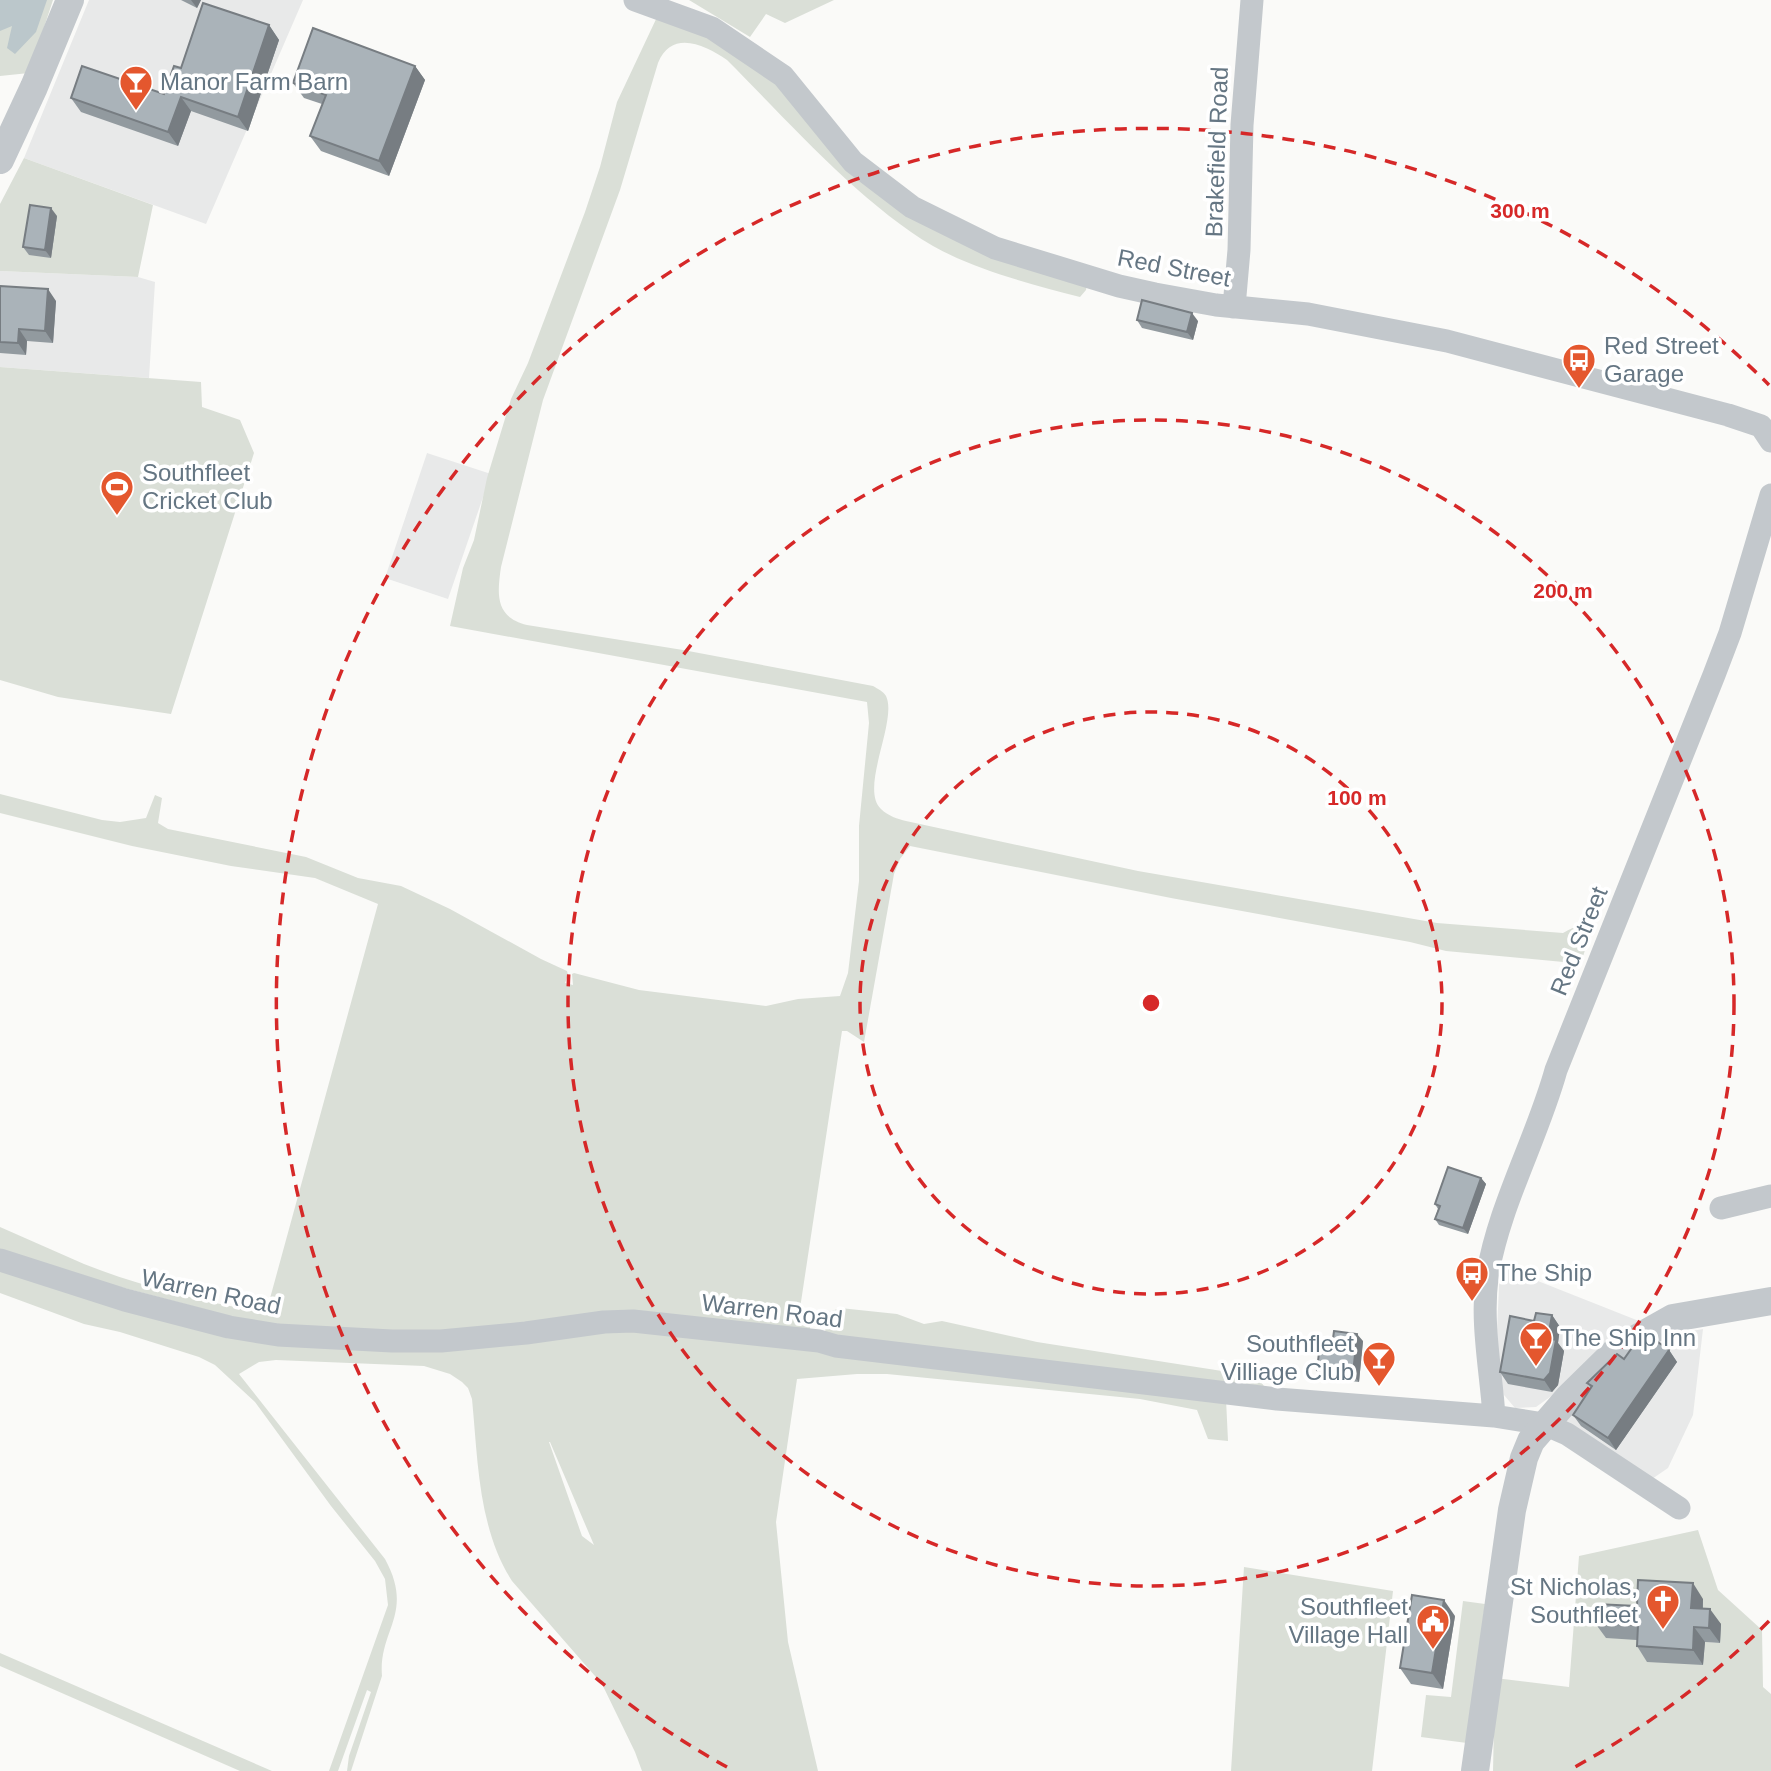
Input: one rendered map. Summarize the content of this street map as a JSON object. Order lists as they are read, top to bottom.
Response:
{
  "streets": {
    "street": ["Brakefield Road", "Red Street", "Warren Road"]
  },
  "crossings": [
    ["Brakefield Road", "Red Street"],
    ["Red Street", "Warren Road"]
  ],
  "places": {
    "bar": ["Manor Farm Barn", "The Ship Inn", "Southfleet Villiage Club"],
    "bus stop": ["Red Street Garage", "The Ship"],
    "sports": ["Southfleet Cricket Club"],
    "church": ["St Nicholas, Southfleet"],
    "public building": ["Southfleet Village Hall"]
  },
  "rings": ["300 m", "200 m", "100 m"]
}
